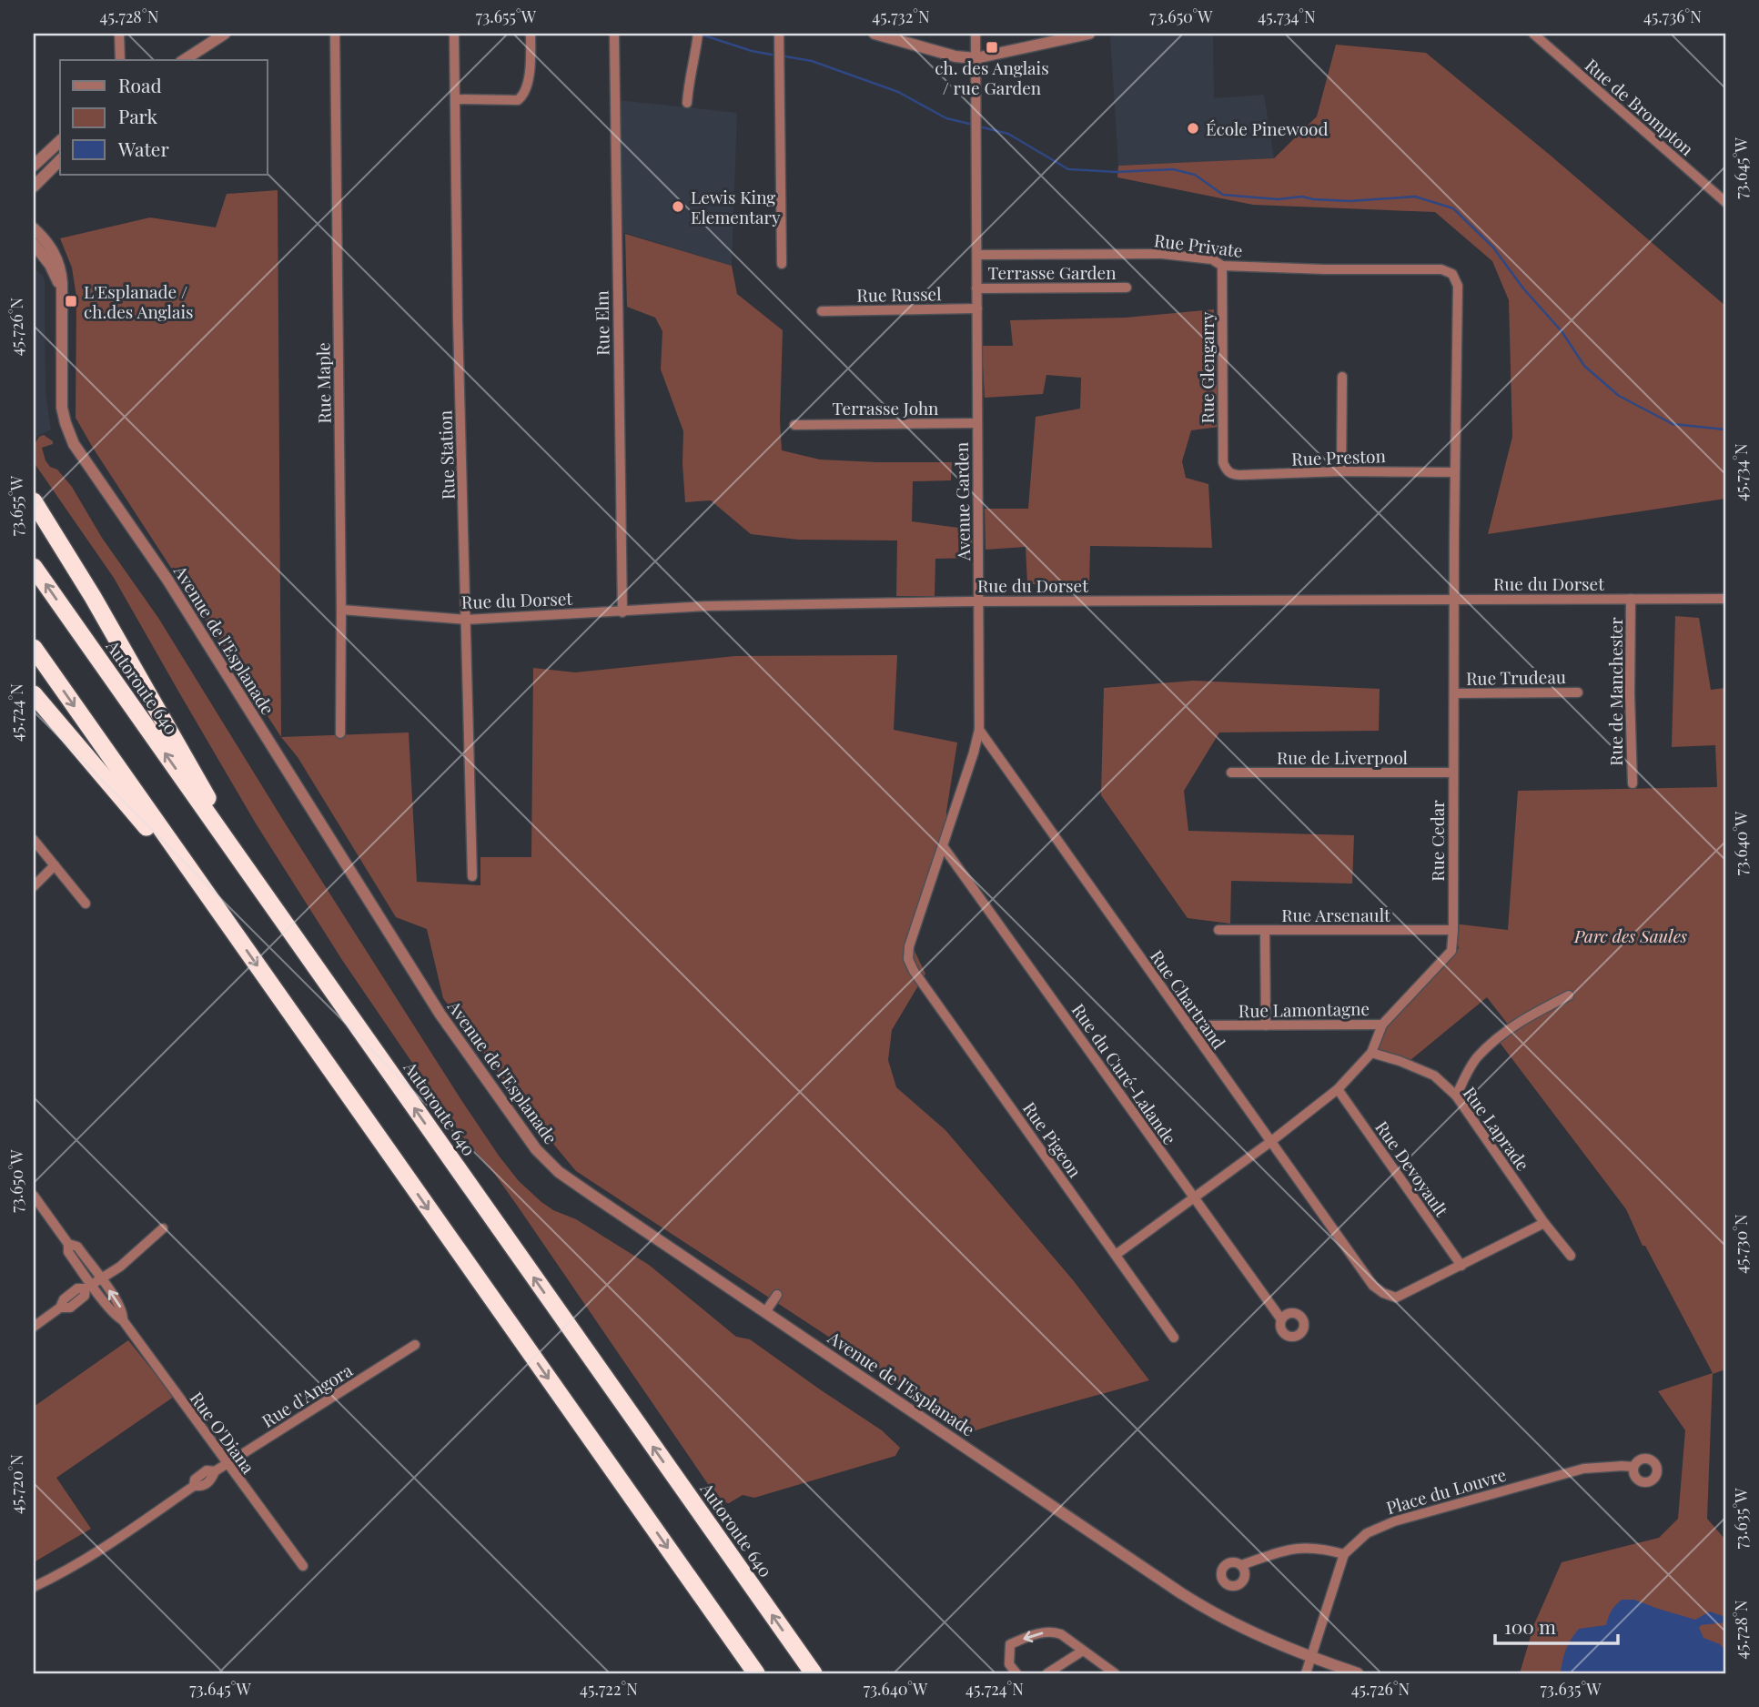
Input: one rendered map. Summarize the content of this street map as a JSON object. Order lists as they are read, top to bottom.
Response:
{
  "streets": {
    "highway": ["Autoroute 640"],
    "street": [
      "Rue de Brompton",
      "Rue Private",
      "Terrasse Garden",
      "Rue Russel",
      "Rue Elm",
      "Rue Glengarry",
      "Rue Maple",
      "Terrasse John",
      "Rue Station",
      "Rue Preston",
      "Avenue Garden",
      "Rue du Dorset",
      "Avenue de l'Esplanade",
      "Rue Trudeau",
      "Rue de Manchester",
      "Rue de Liverpool",
      "Rue Cedar",
      "Rue Arsenault",
      "Rue Chartrand",
      "Rue Lamontagne",
      "Rue du Curé-Lalande",
      "Rue Laprade",
      "Rue Pigeon",
      "Rue Devoyault",
      "Rue d'Angora",
      "Rue O'Diana",
      "Place du Louvre"
    ]
  },
  "crossings": [
    ["Rue Private", "Rue Glengarry"],
    ["Rue Private", "Avenue Garden"],
    ["Rue Private", "Rue Cedar"],
    ["Terrasse Garden", "Avenue Garden"],
    ["Rue Russel", "Avenue Garden"],
    ["Rue Elm", "Rue du Dorset"],
    ["Rue Glengarry", "Rue Preston"],
    ["Rue Maple", "Rue du Dorset"],
    ["Terrasse John", "Avenue Garden"],
    ["Rue Station", "Rue du Dorset"],
    ["Rue Preston", "Rue Cedar"],
    ["Avenue Garden", "Rue du Dorset"],
    ["Avenue Garden", "Rue Chartrand"],
    ["Avenue Garden", "Rue du Curé-Lalande"],
    ["Avenue Garden", "Rue Pigeon"],
    ["Rue du Dorset", "Rue de Manchester"],
    ["Rue du Dorset", "Rue Cedar"],
    ["Avenue de l'Esplanade", "Place du Louvre"],
    ["Rue Trudeau", "Rue Cedar"],
    ["Rue de Liverpool", "Rue Cedar"],
    ["Rue Cedar", "Rue Arsenault"],
    ["Rue Cedar", "Rue Chartrand"],
    ["Rue Cedar", "Rue Lamontagne"],
    ["Rue Cedar", "Rue du Curé-Lalande"],
    ["Rue Cedar", "Rue Laprade"],
    ["Rue Cedar", "Rue Pigeon"],
    ["Rue Cedar", "Rue Devoyault"],
    ["Rue Chartrand", "Rue Lamontagne"],
    ["Rue Chartrand", "Rue Devoyault"],
    ["Rue d'Angora", "Rue O'Diana"]
  ],
  "parks": ["Parc des Saules"],
  "places": {
    "transit": ["ch. des Anglais / rue Garden", "L'Esplanade / ch.des Anglais"],
    "other": ["École Pinewood", "Lewis King Elementary"]
  },
  "legend": ["Road", "Park", "Water"],
  "scale_bar": "100 m",
  "coordinates": [
    "45.728°N",
    "73.655°W",
    "45.732°N",
    "73.650°W",
    "45.734°N",
    "45.736°N",
    "73.645°W",
    "45.726°N",
    "45.724°N",
    "73.640°W",
    "45.730°N",
    "45.720°N",
    "73.635°W",
    "45.722°N"
  ]
}
